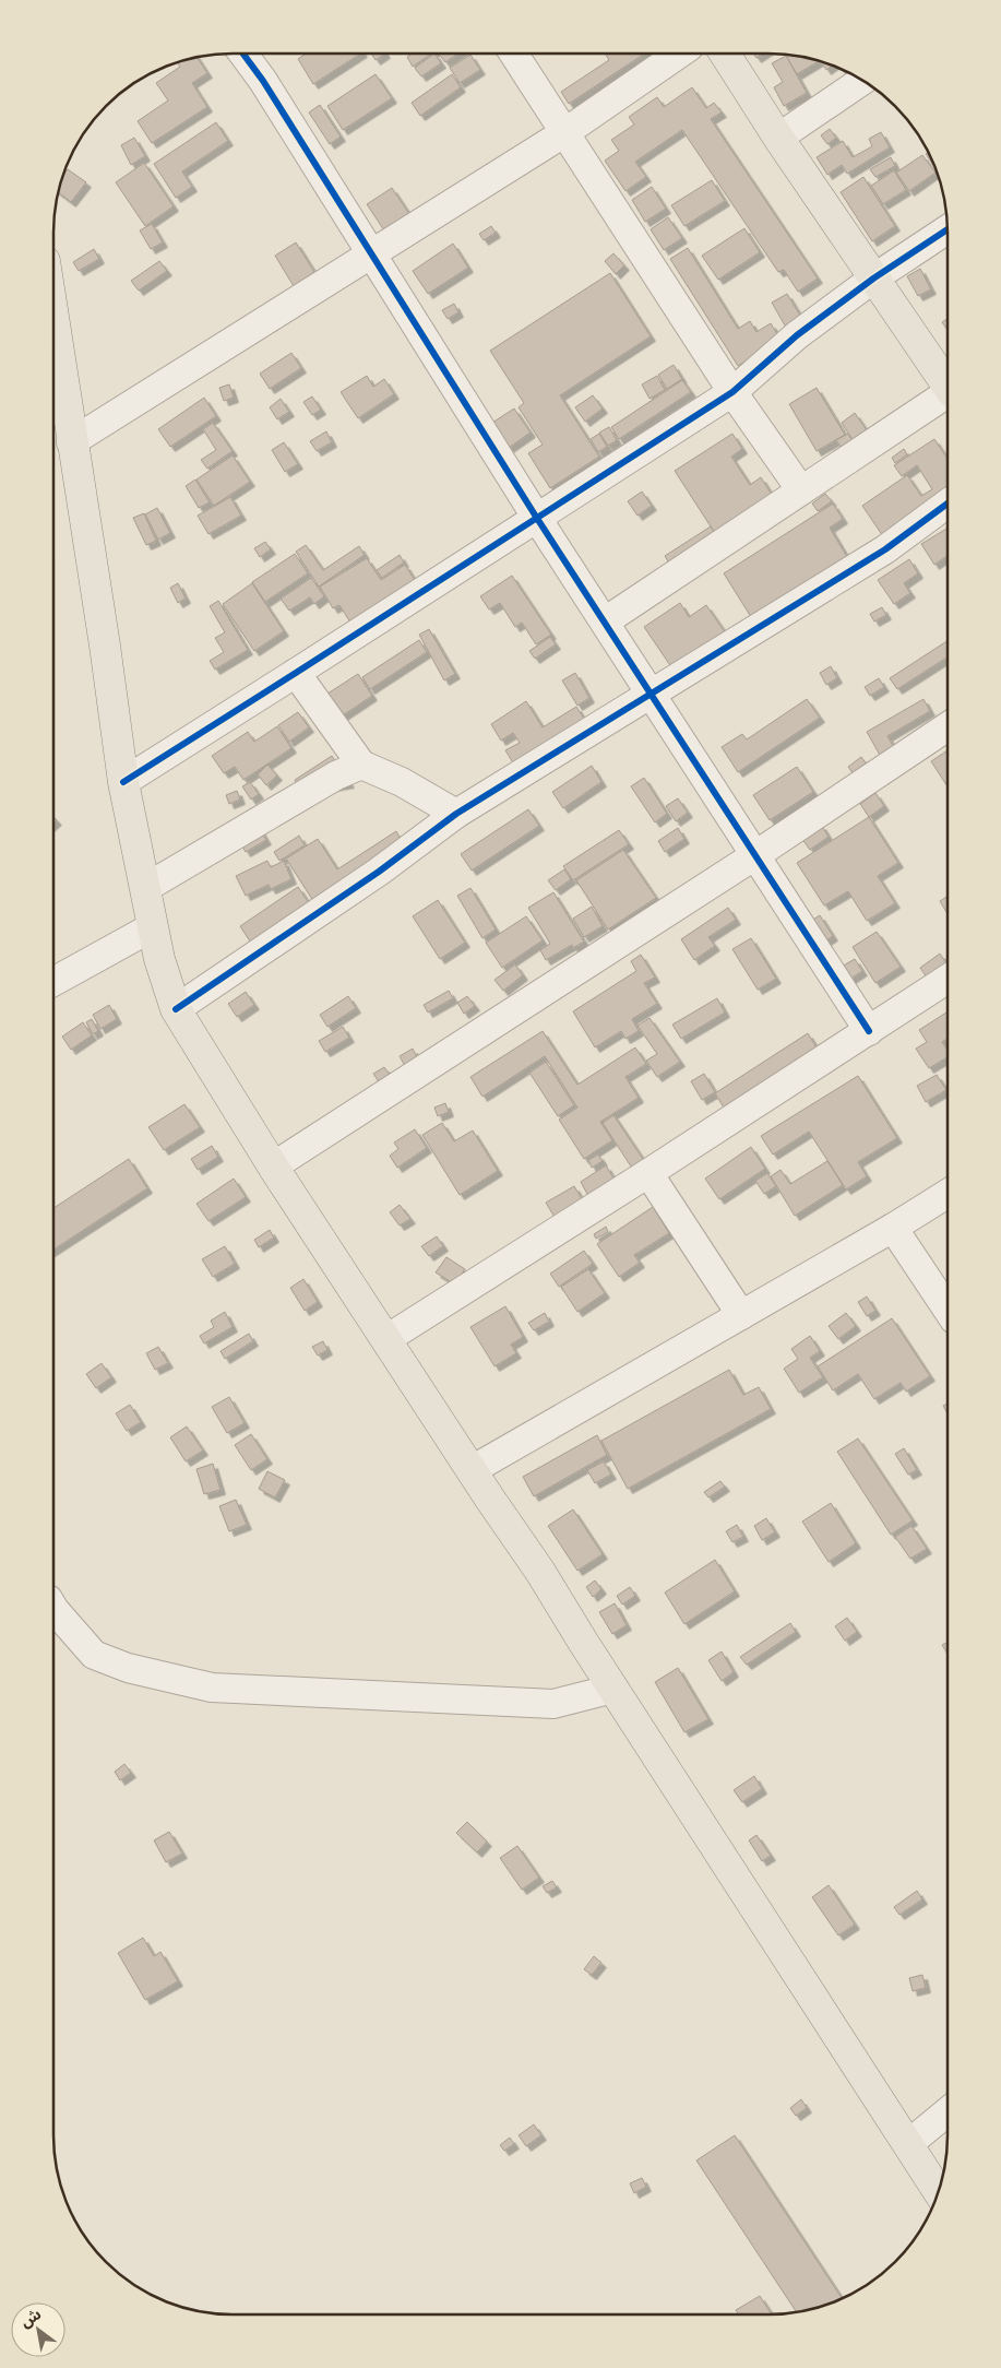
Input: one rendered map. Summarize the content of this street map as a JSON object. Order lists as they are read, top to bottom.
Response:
{
  "north": "top left"
}
